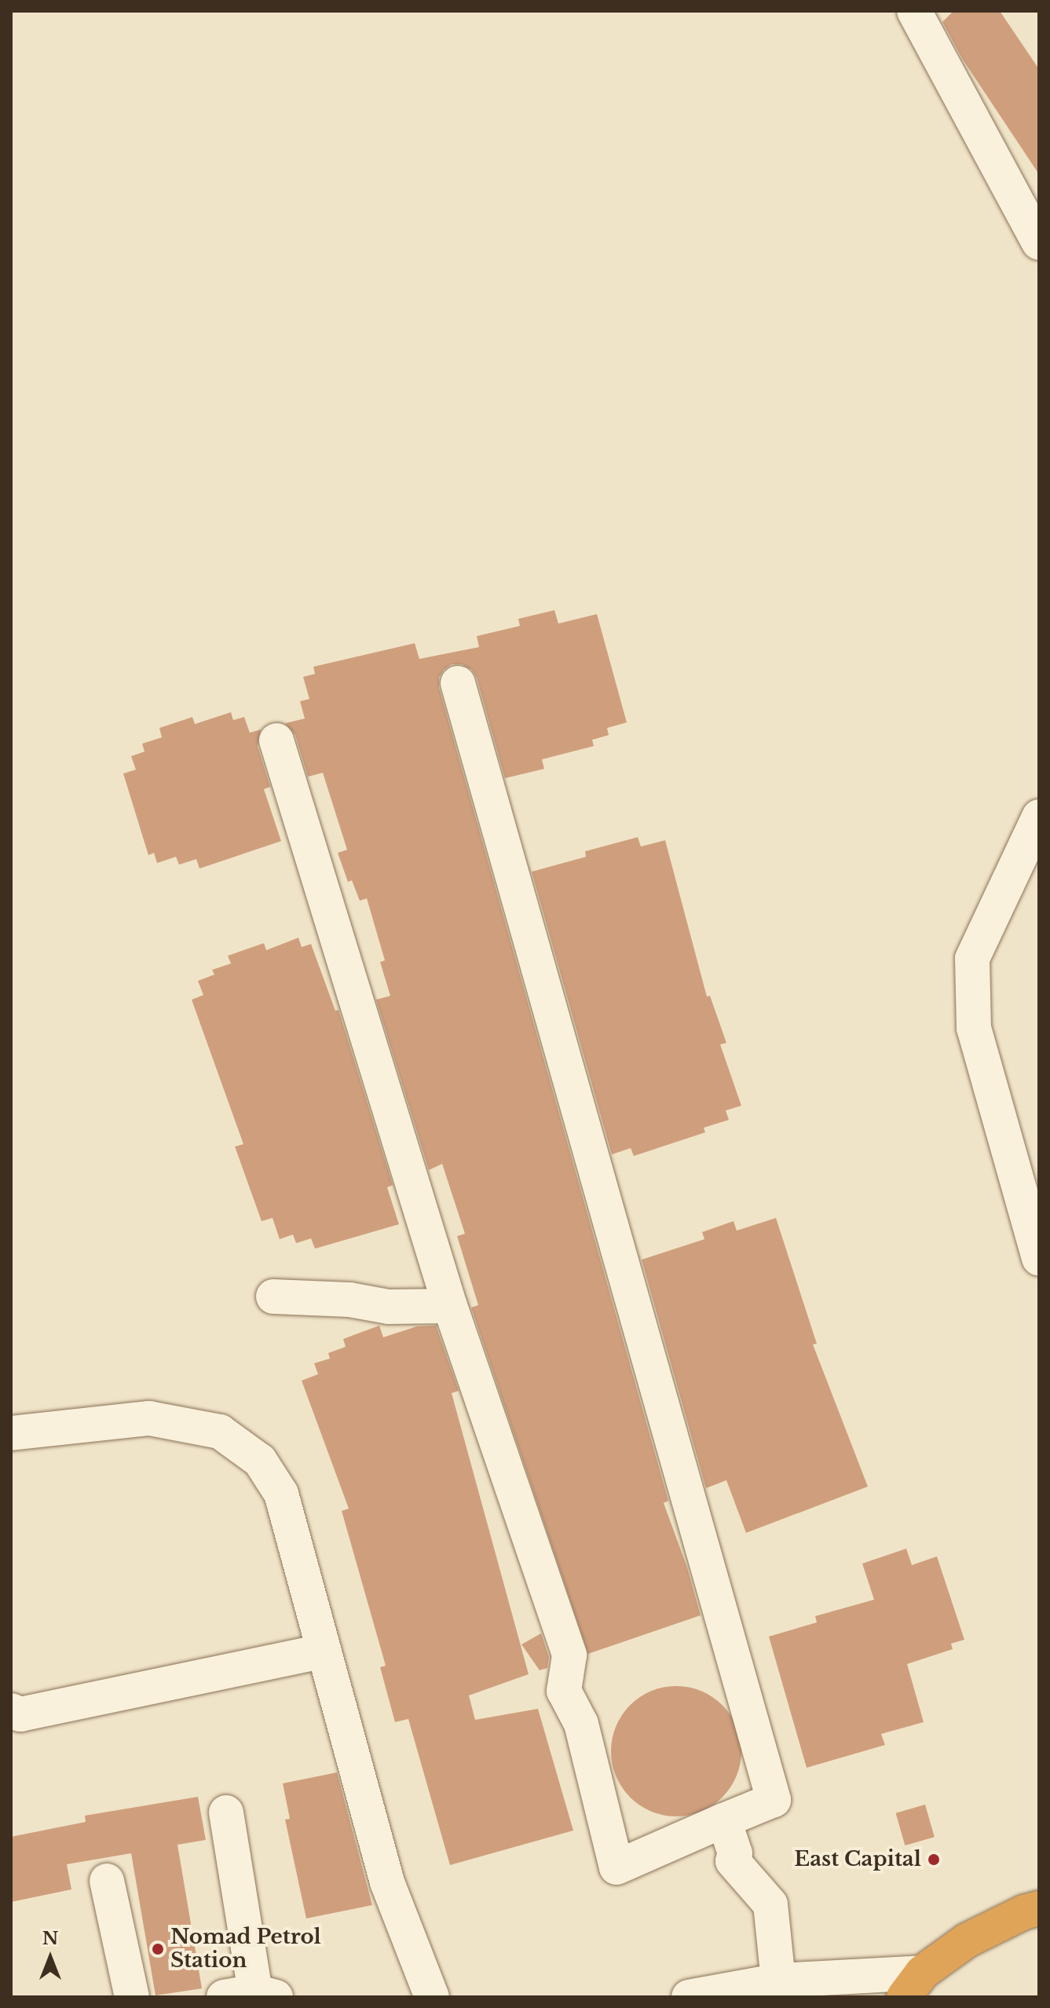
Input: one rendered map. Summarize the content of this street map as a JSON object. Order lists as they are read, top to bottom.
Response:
{
  "places": ["East Capital", "Nomad Petrol Station"],
  "north": "top"
}
